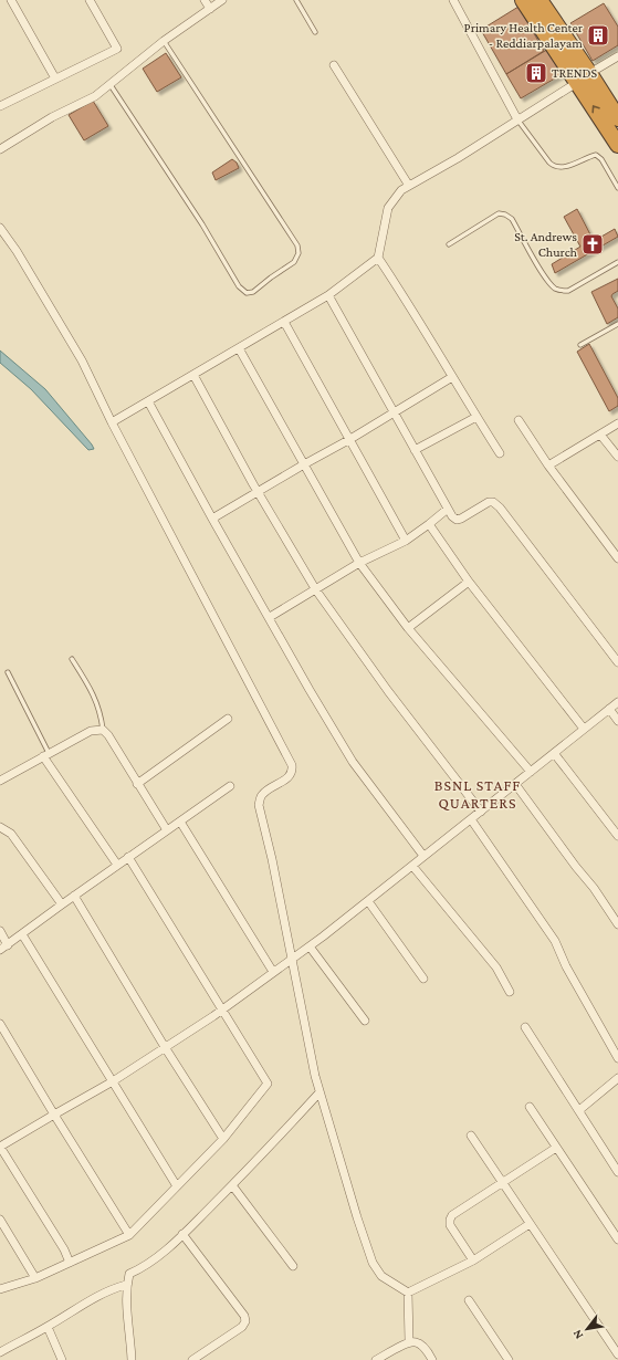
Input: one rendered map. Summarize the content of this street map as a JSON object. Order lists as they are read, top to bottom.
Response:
{
  "districts": ["BSNL STAFF QUARTERS"],
  "places": {
    "building": ["Primary Health Center - Reddiarpalayam", "TRENDS"],
    "church": ["St. Andrews Church"]
  },
  "north": "bottom left"
}
